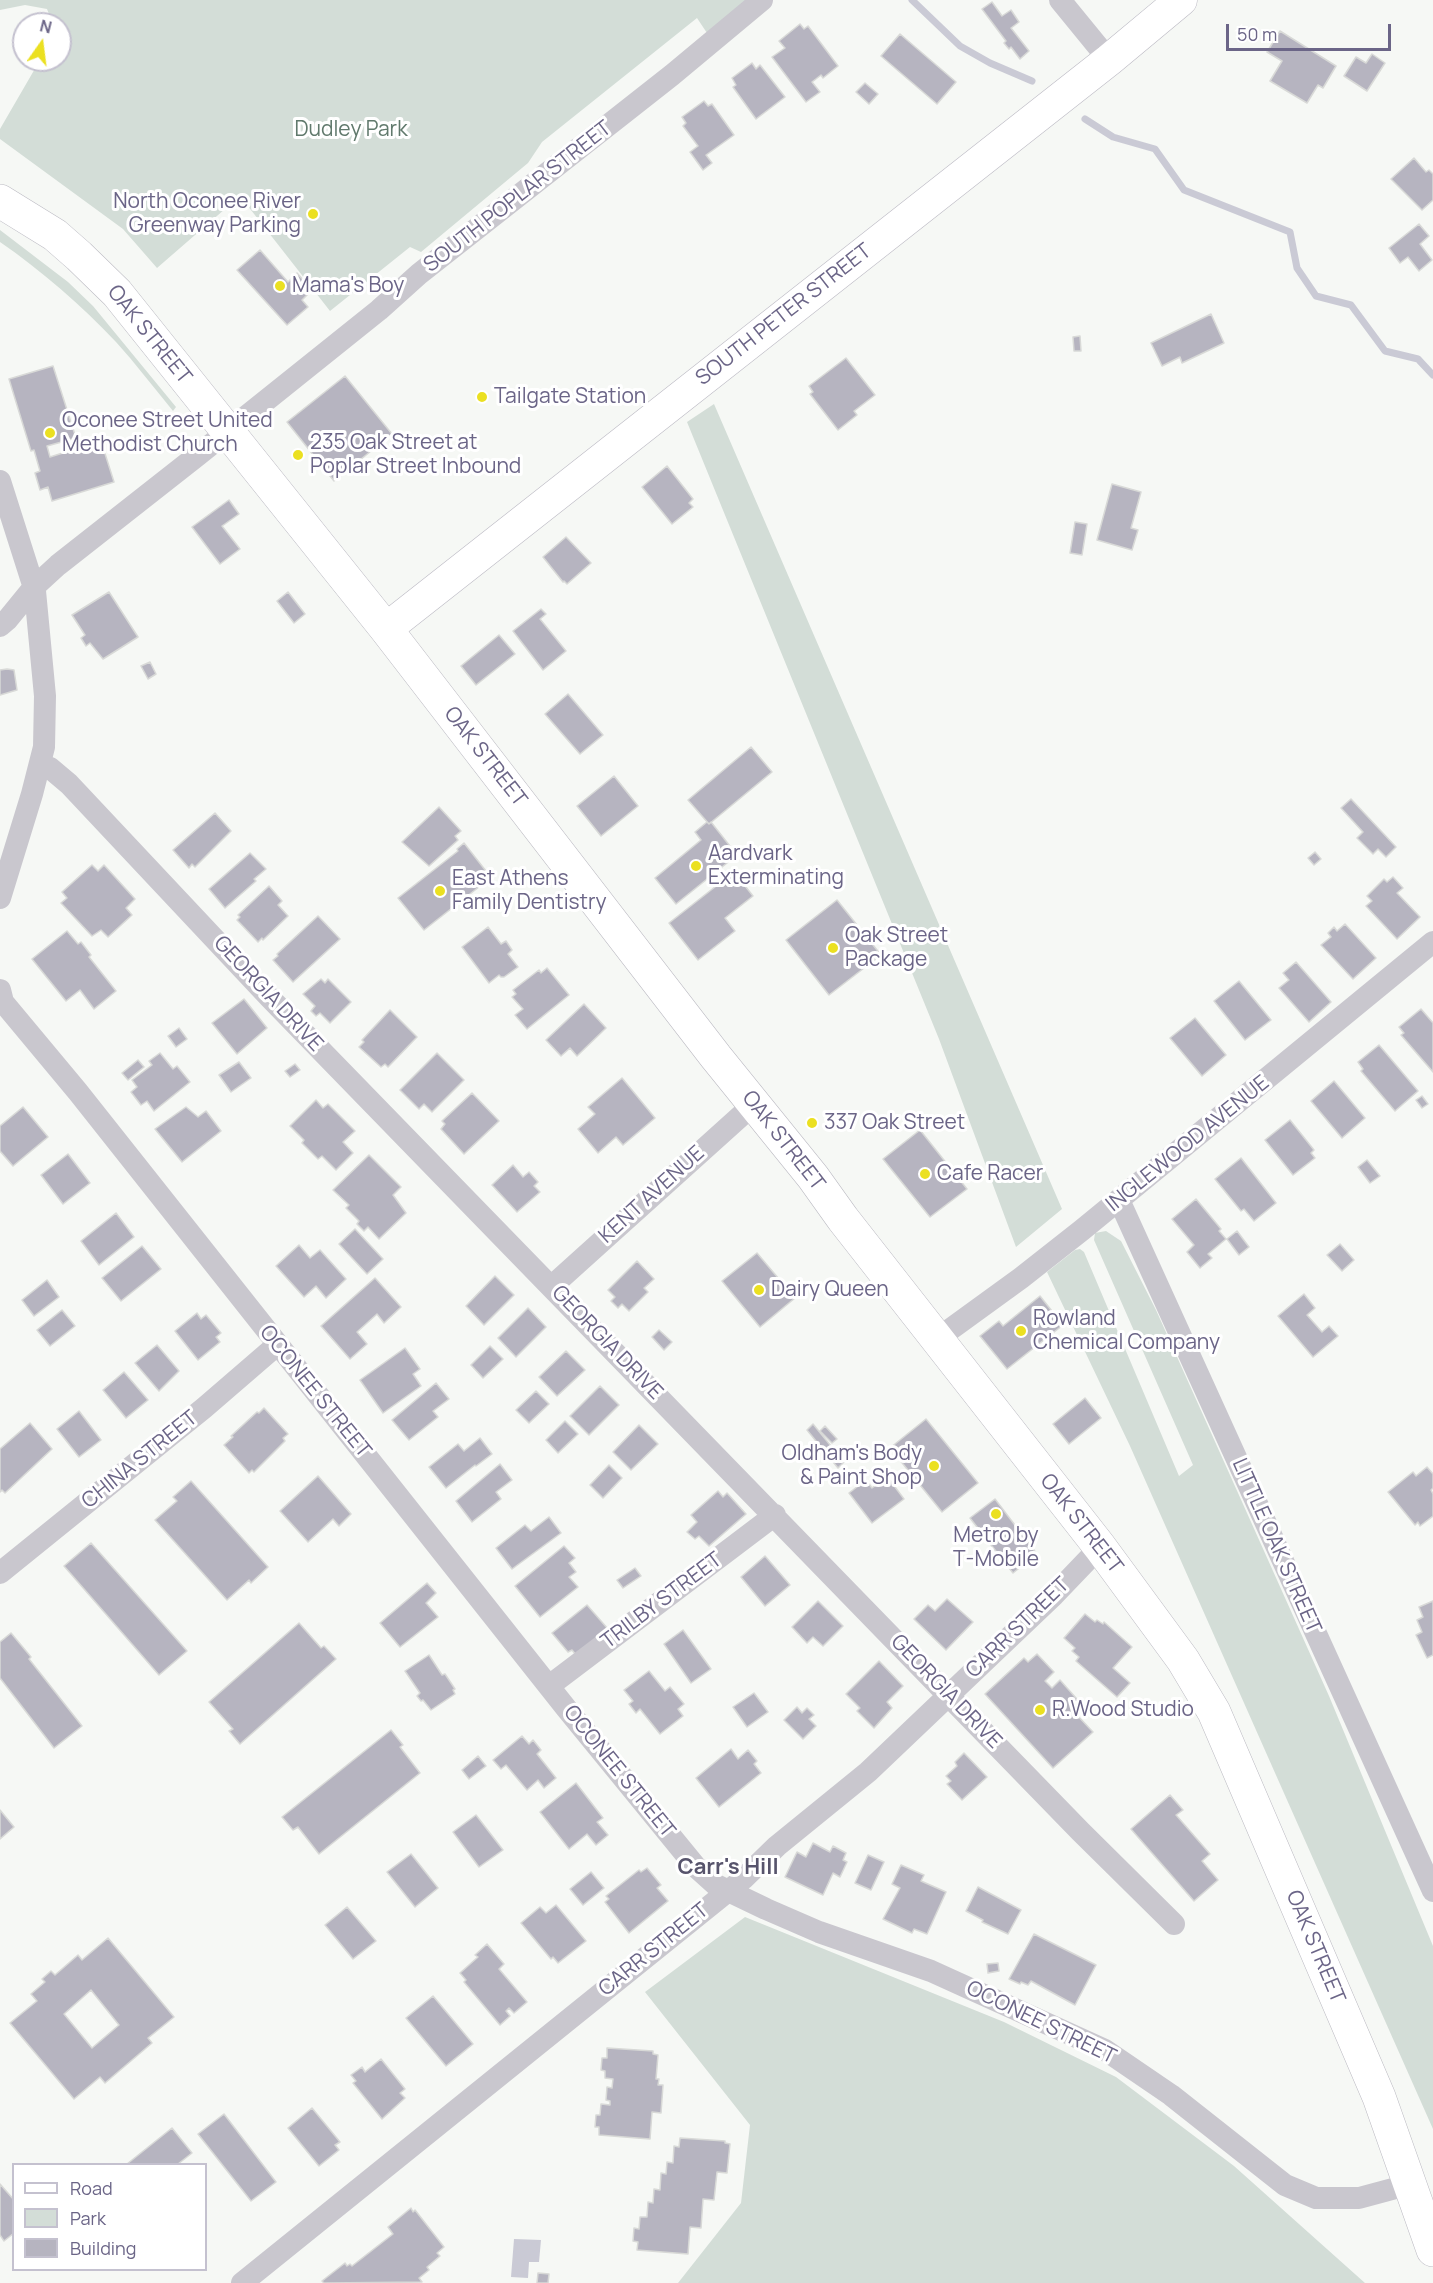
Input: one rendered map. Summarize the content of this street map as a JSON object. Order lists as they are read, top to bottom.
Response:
{
  "streets": {
    "main road": ["OAK STREET"],
    "street": [
      "SOUTH POPLAR STREET",
      "SOUTH PETER STREET",
      "GEORGIA DRIVE",
      "INGLEWOOD AVENUE",
      "KENT AVENUE",
      "OCONEE STREET",
      "CHINA STREET",
      "LITTLE OAK STREET",
      "TRILBY STREET",
      "CARR STREET"
    ]
  },
  "crossings": [
    ["SOUTH POPLAR STREET", "OAK STREET"],
    ["SOUTH PETER STREET", "OAK STREET"],
    ["OAK STREET", "INGLEWOOD AVENUE"],
    ["OAK STREET", "KENT AVENUE"],
    ["OAK STREET", "OCONEE STREET"],
    ["OAK STREET", "CARR STREET"],
    ["GEORGIA DRIVE", "KENT AVENUE"],
    ["GEORGIA DRIVE", "TRILBY STREET"],
    ["GEORGIA DRIVE", "CARR STREET"],
    ["INGLEWOOD AVENUE", "LITTLE OAK STREET"],
    ["OCONEE STREET", "CHINA STREET"],
    ["OCONEE STREET", "TRILBY STREET"],
    ["OCONEE STREET", "CARR STREET"]
  ],
  "districts": ["Carr's Hill"],
  "parks": ["Dudley Park"],
  "places": [
    "North Oconee River Greenway Parking",
    "Mama's Boy",
    "Tailgate Station",
    "Oconee Street United Methodist Church",
    "235 Oak Street at Poplar Street Inbound",
    "Aardvark Exterminating",
    "East Athens Family Dentistry",
    "Oak Street Package",
    "337 Oak Street",
    "Cafe Racer",
    "Dairy Queen",
    "Rowland Chemical Company",
    "Oldham's Body & Paint Shop",
    "Metro by T-Mobile",
    "R.Wood Studio"
  ],
  "legend": ["Road", "Park", "Building"],
  "scale_bar": "50 m",
  "north": "top"
}
